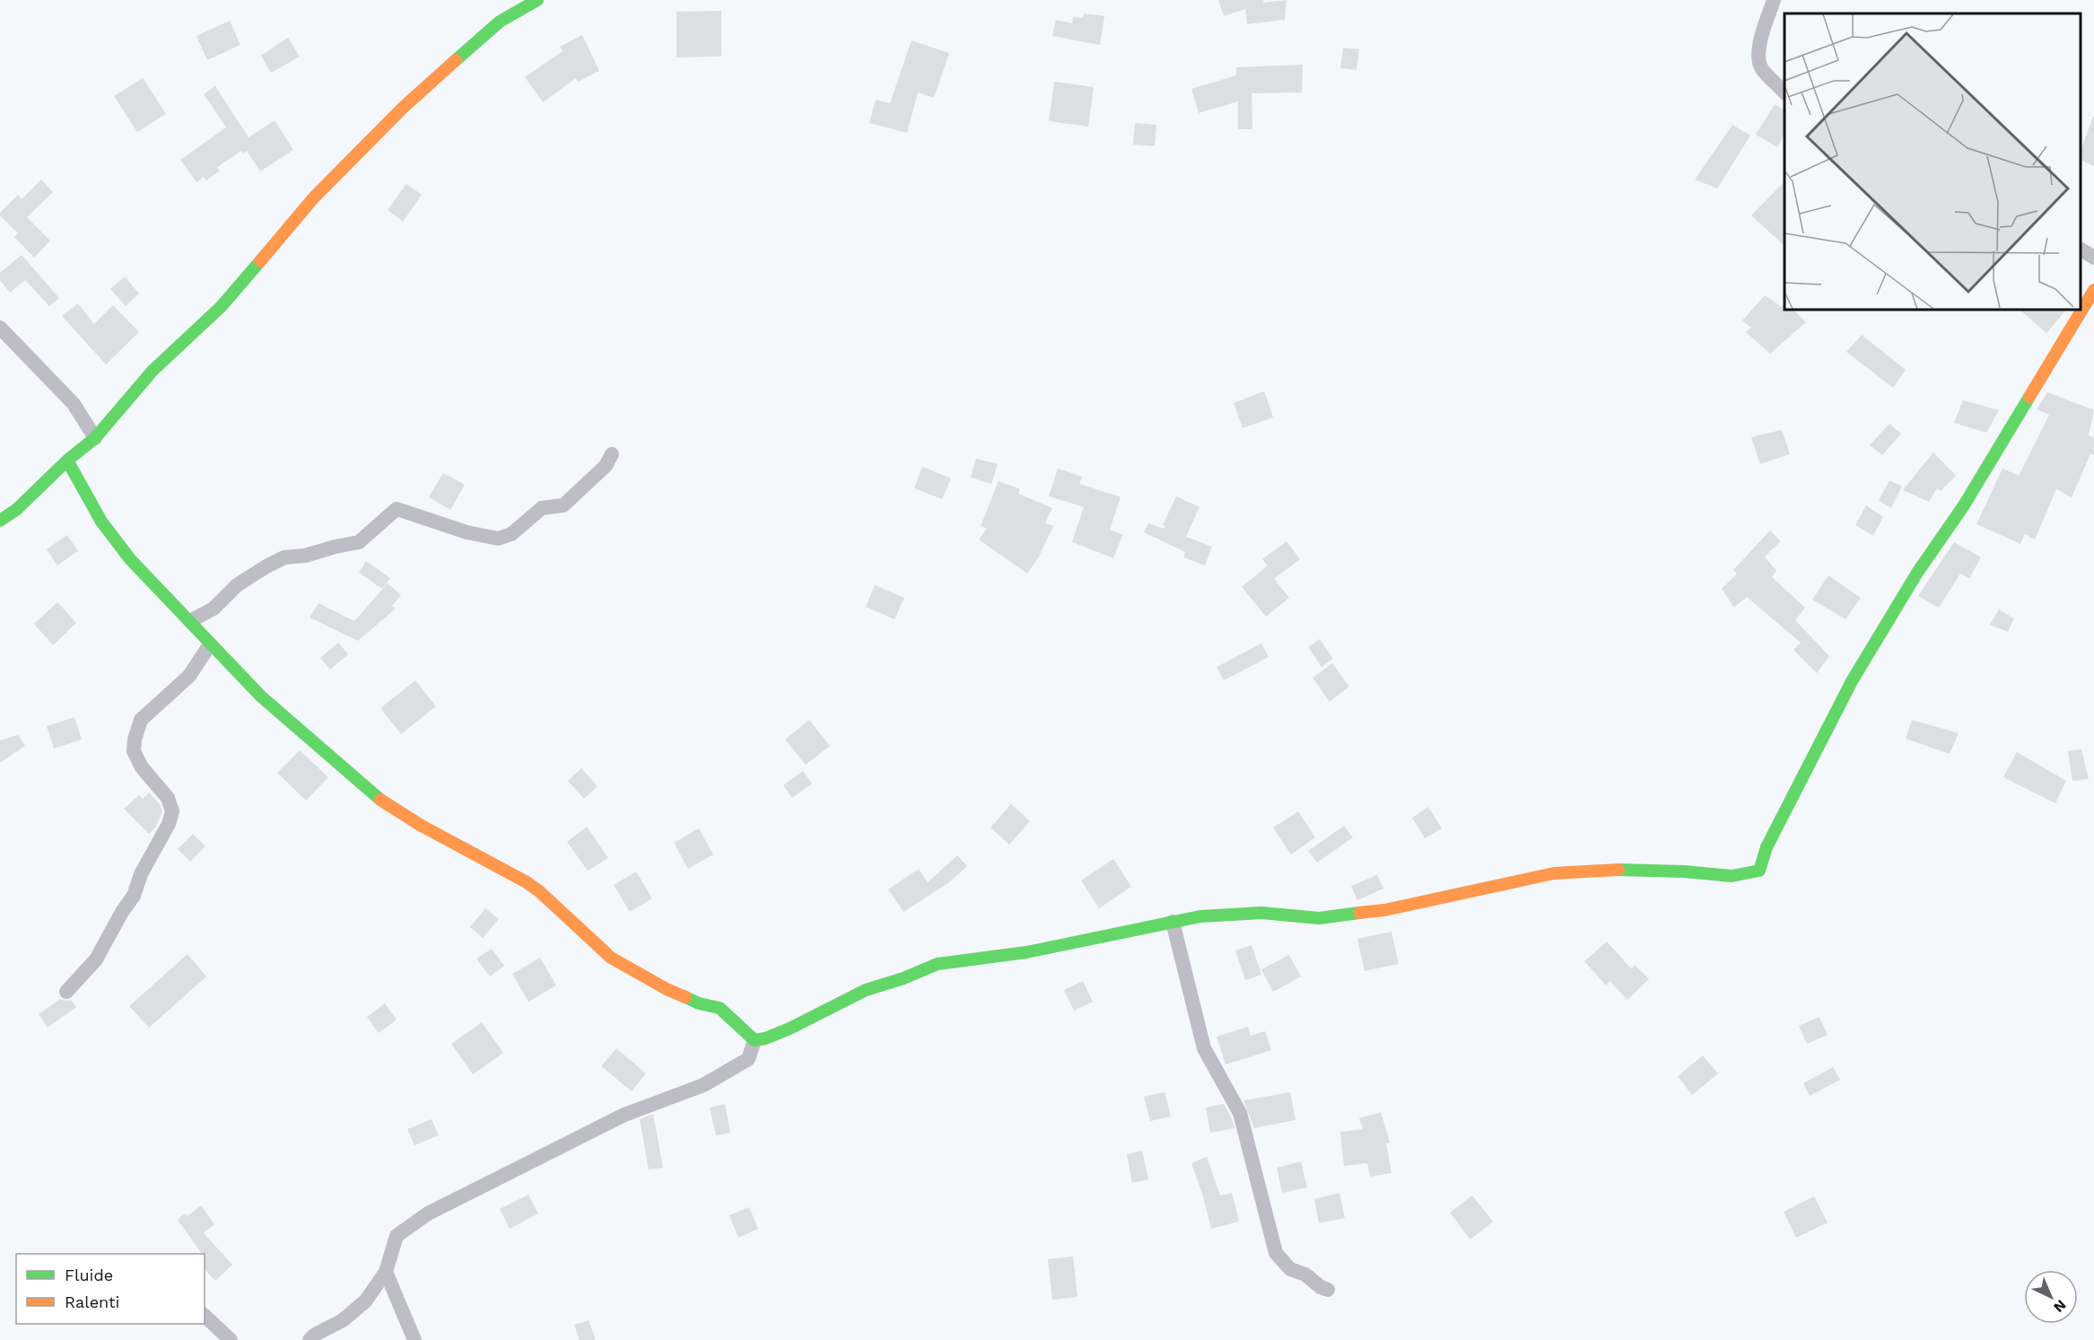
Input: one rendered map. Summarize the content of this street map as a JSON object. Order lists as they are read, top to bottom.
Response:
{
  "legend": ["Fluide", "Ralenti"],
  "north": "bottom right"
}
